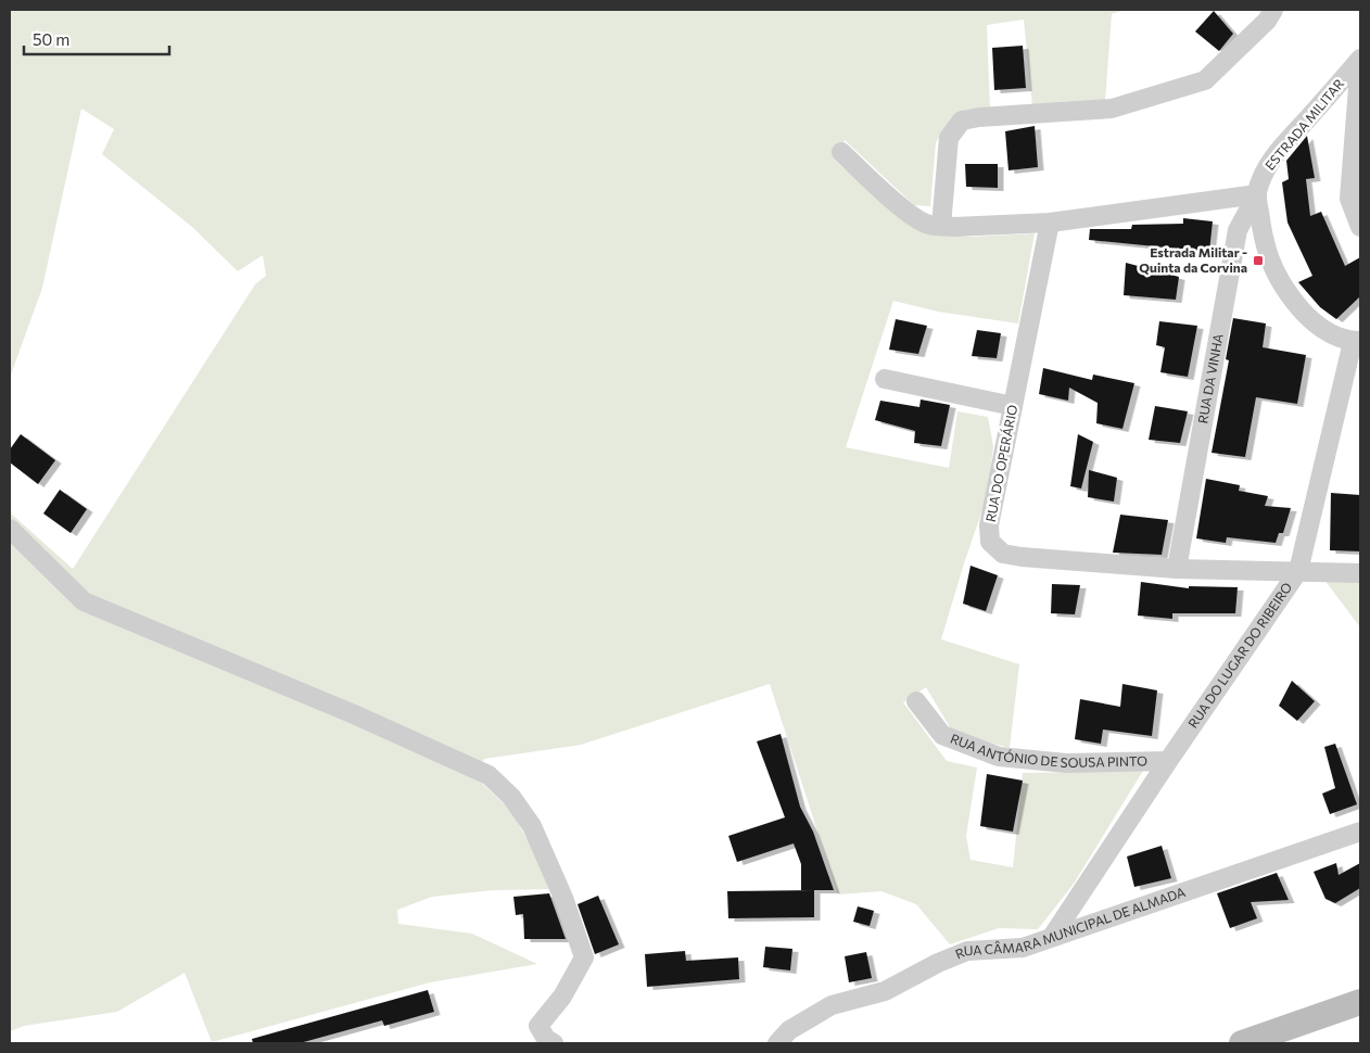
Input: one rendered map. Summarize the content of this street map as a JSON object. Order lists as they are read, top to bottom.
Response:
{
  "streets": {
    "street": [
      "ESTRADA MILITAR",
      "RUA DA VINHA",
      "RUA DO OPERÁRIO",
      "RUA DO LUGAR DO RIBEIRO",
      "RUA ANTÓNIO DE SOUSA PINTO",
      "RUA CÂMARA MUNICIPAL DE ALMADA"
    ]
  },
  "crossings": [
    ["ESTRADA MILITAR", "RUA DA VINHA"],
    ["ESTRADA MILITAR", "RUA DO LUGAR DO RIBEIRO"],
    ["RUA DA VINHA", "RUA DO OPERÁRIO"],
    ["RUA DO OPERÁRIO", "RUA DO LUGAR DO RIBEIRO"],
    ["RUA DO LUGAR DO RIBEIRO", "RUA ANTÓNIO DE SOUSA PINTO"],
    ["RUA DO LUGAR DO RIBEIRO", "RUA CÂMARA MUNICIPAL DE ALMADA"]
  ],
  "places": {
    "transit": ["Estrada Militar - Quinta da Corvina"]
  },
  "scale_bar": "50 m"
}
